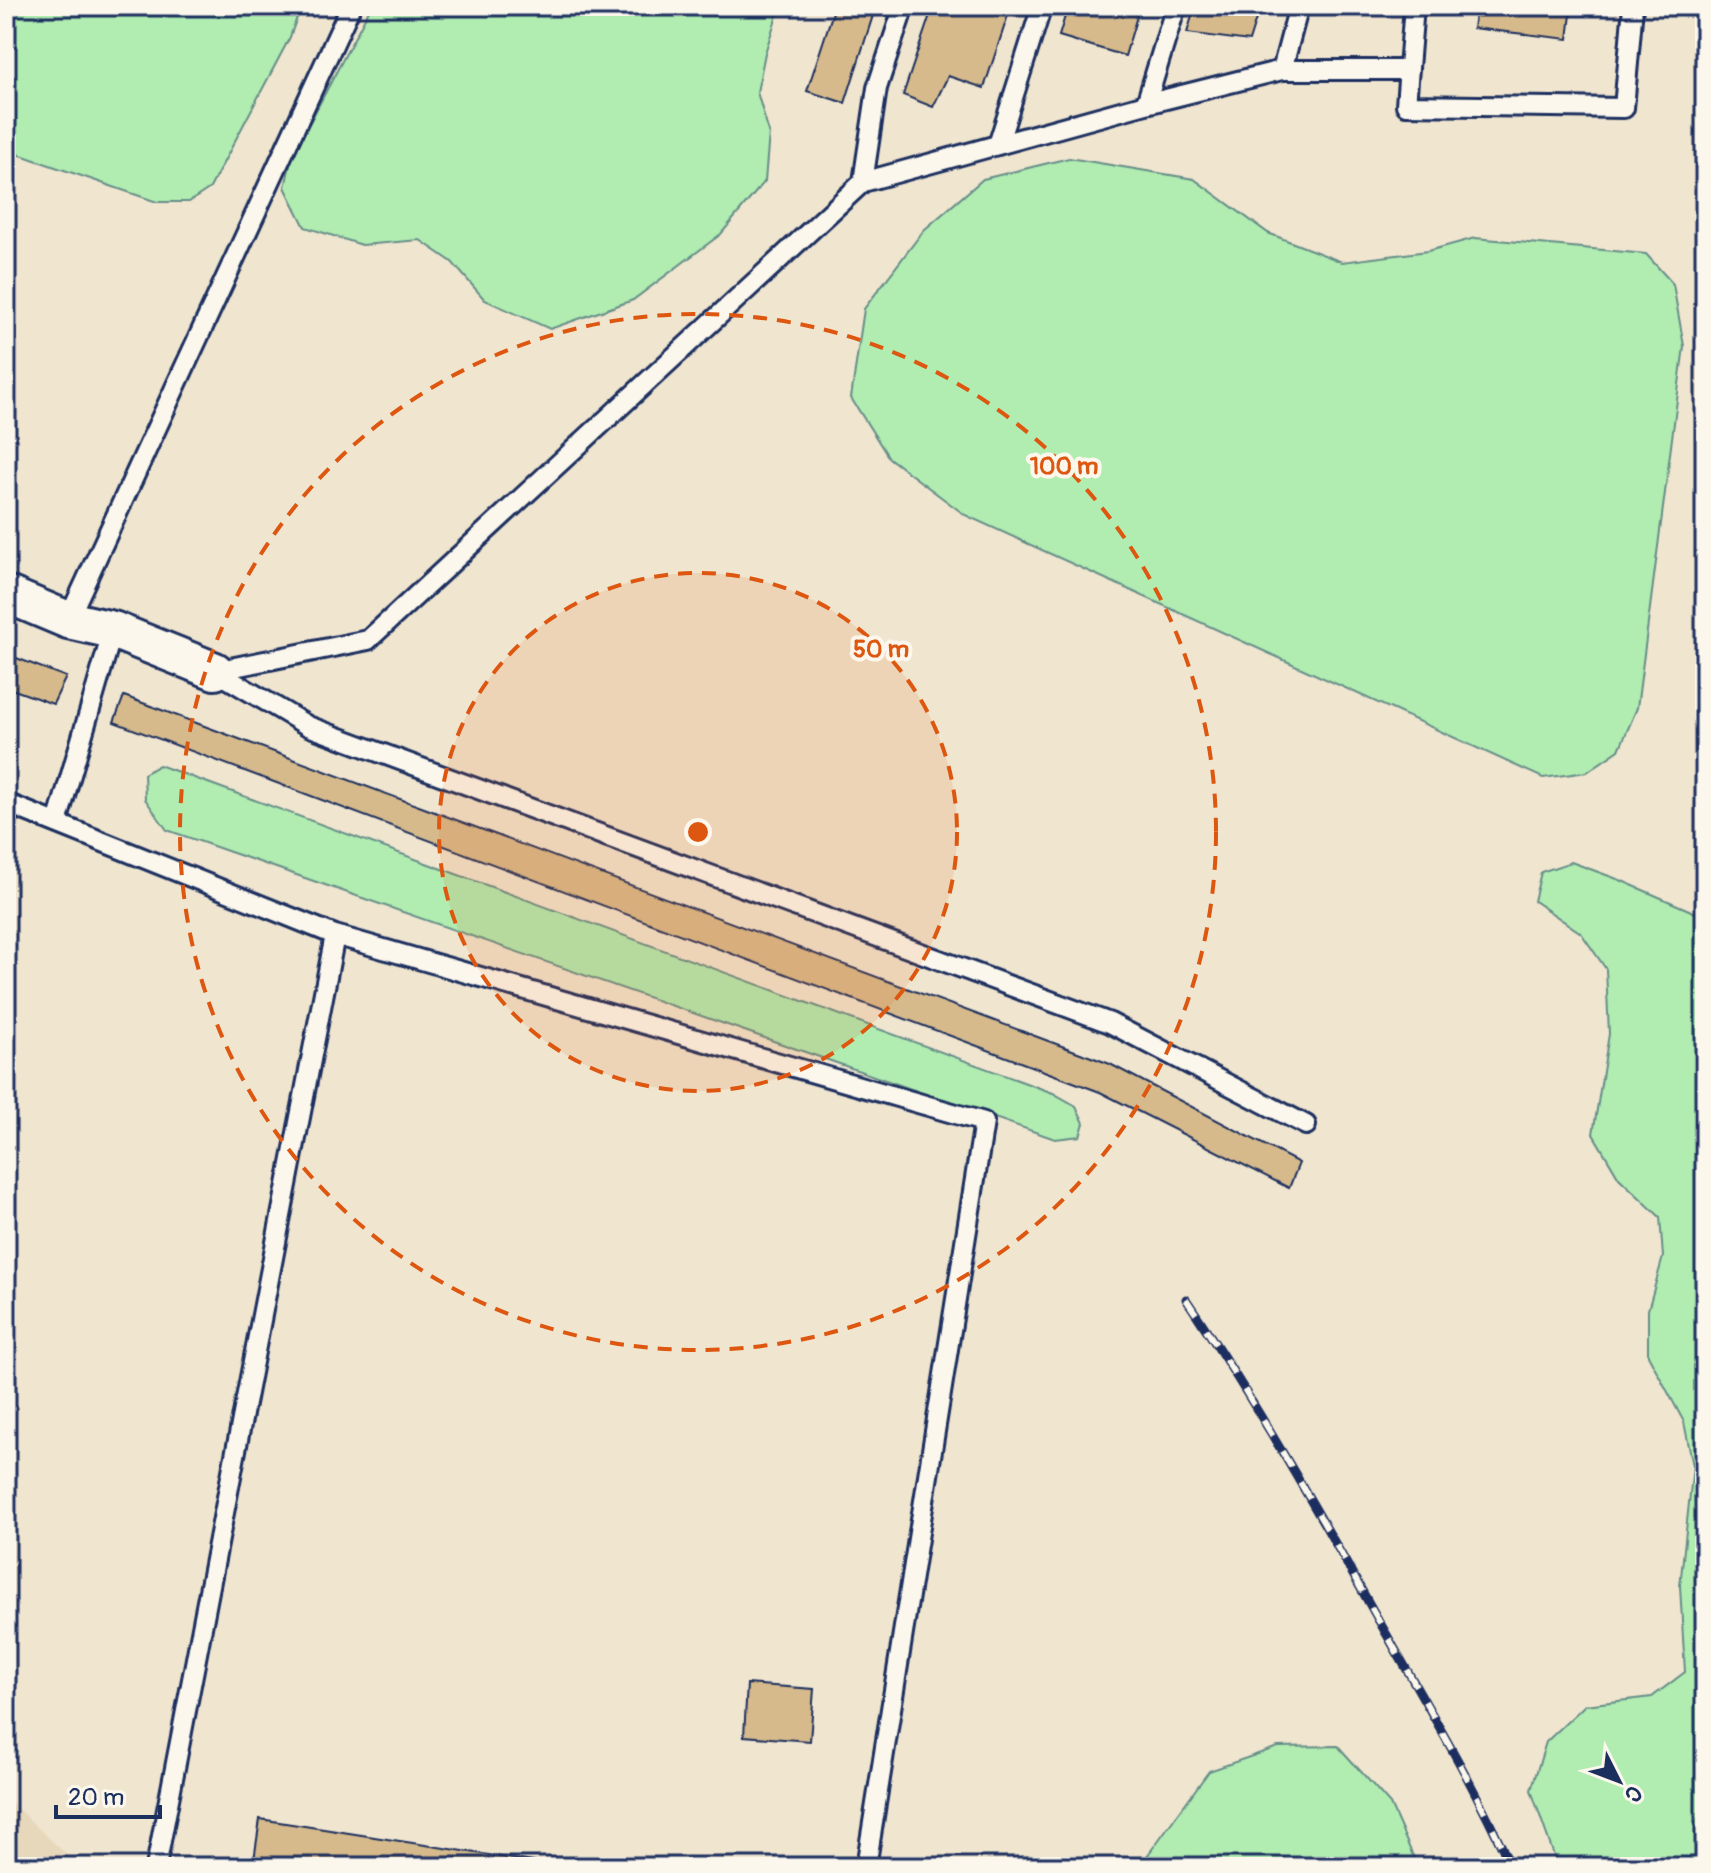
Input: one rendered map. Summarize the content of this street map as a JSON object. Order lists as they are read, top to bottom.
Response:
{
  "scale_bar": "20 m",
  "north": "bottom right",
  "rings": ["100 m", "50 m"]
}
